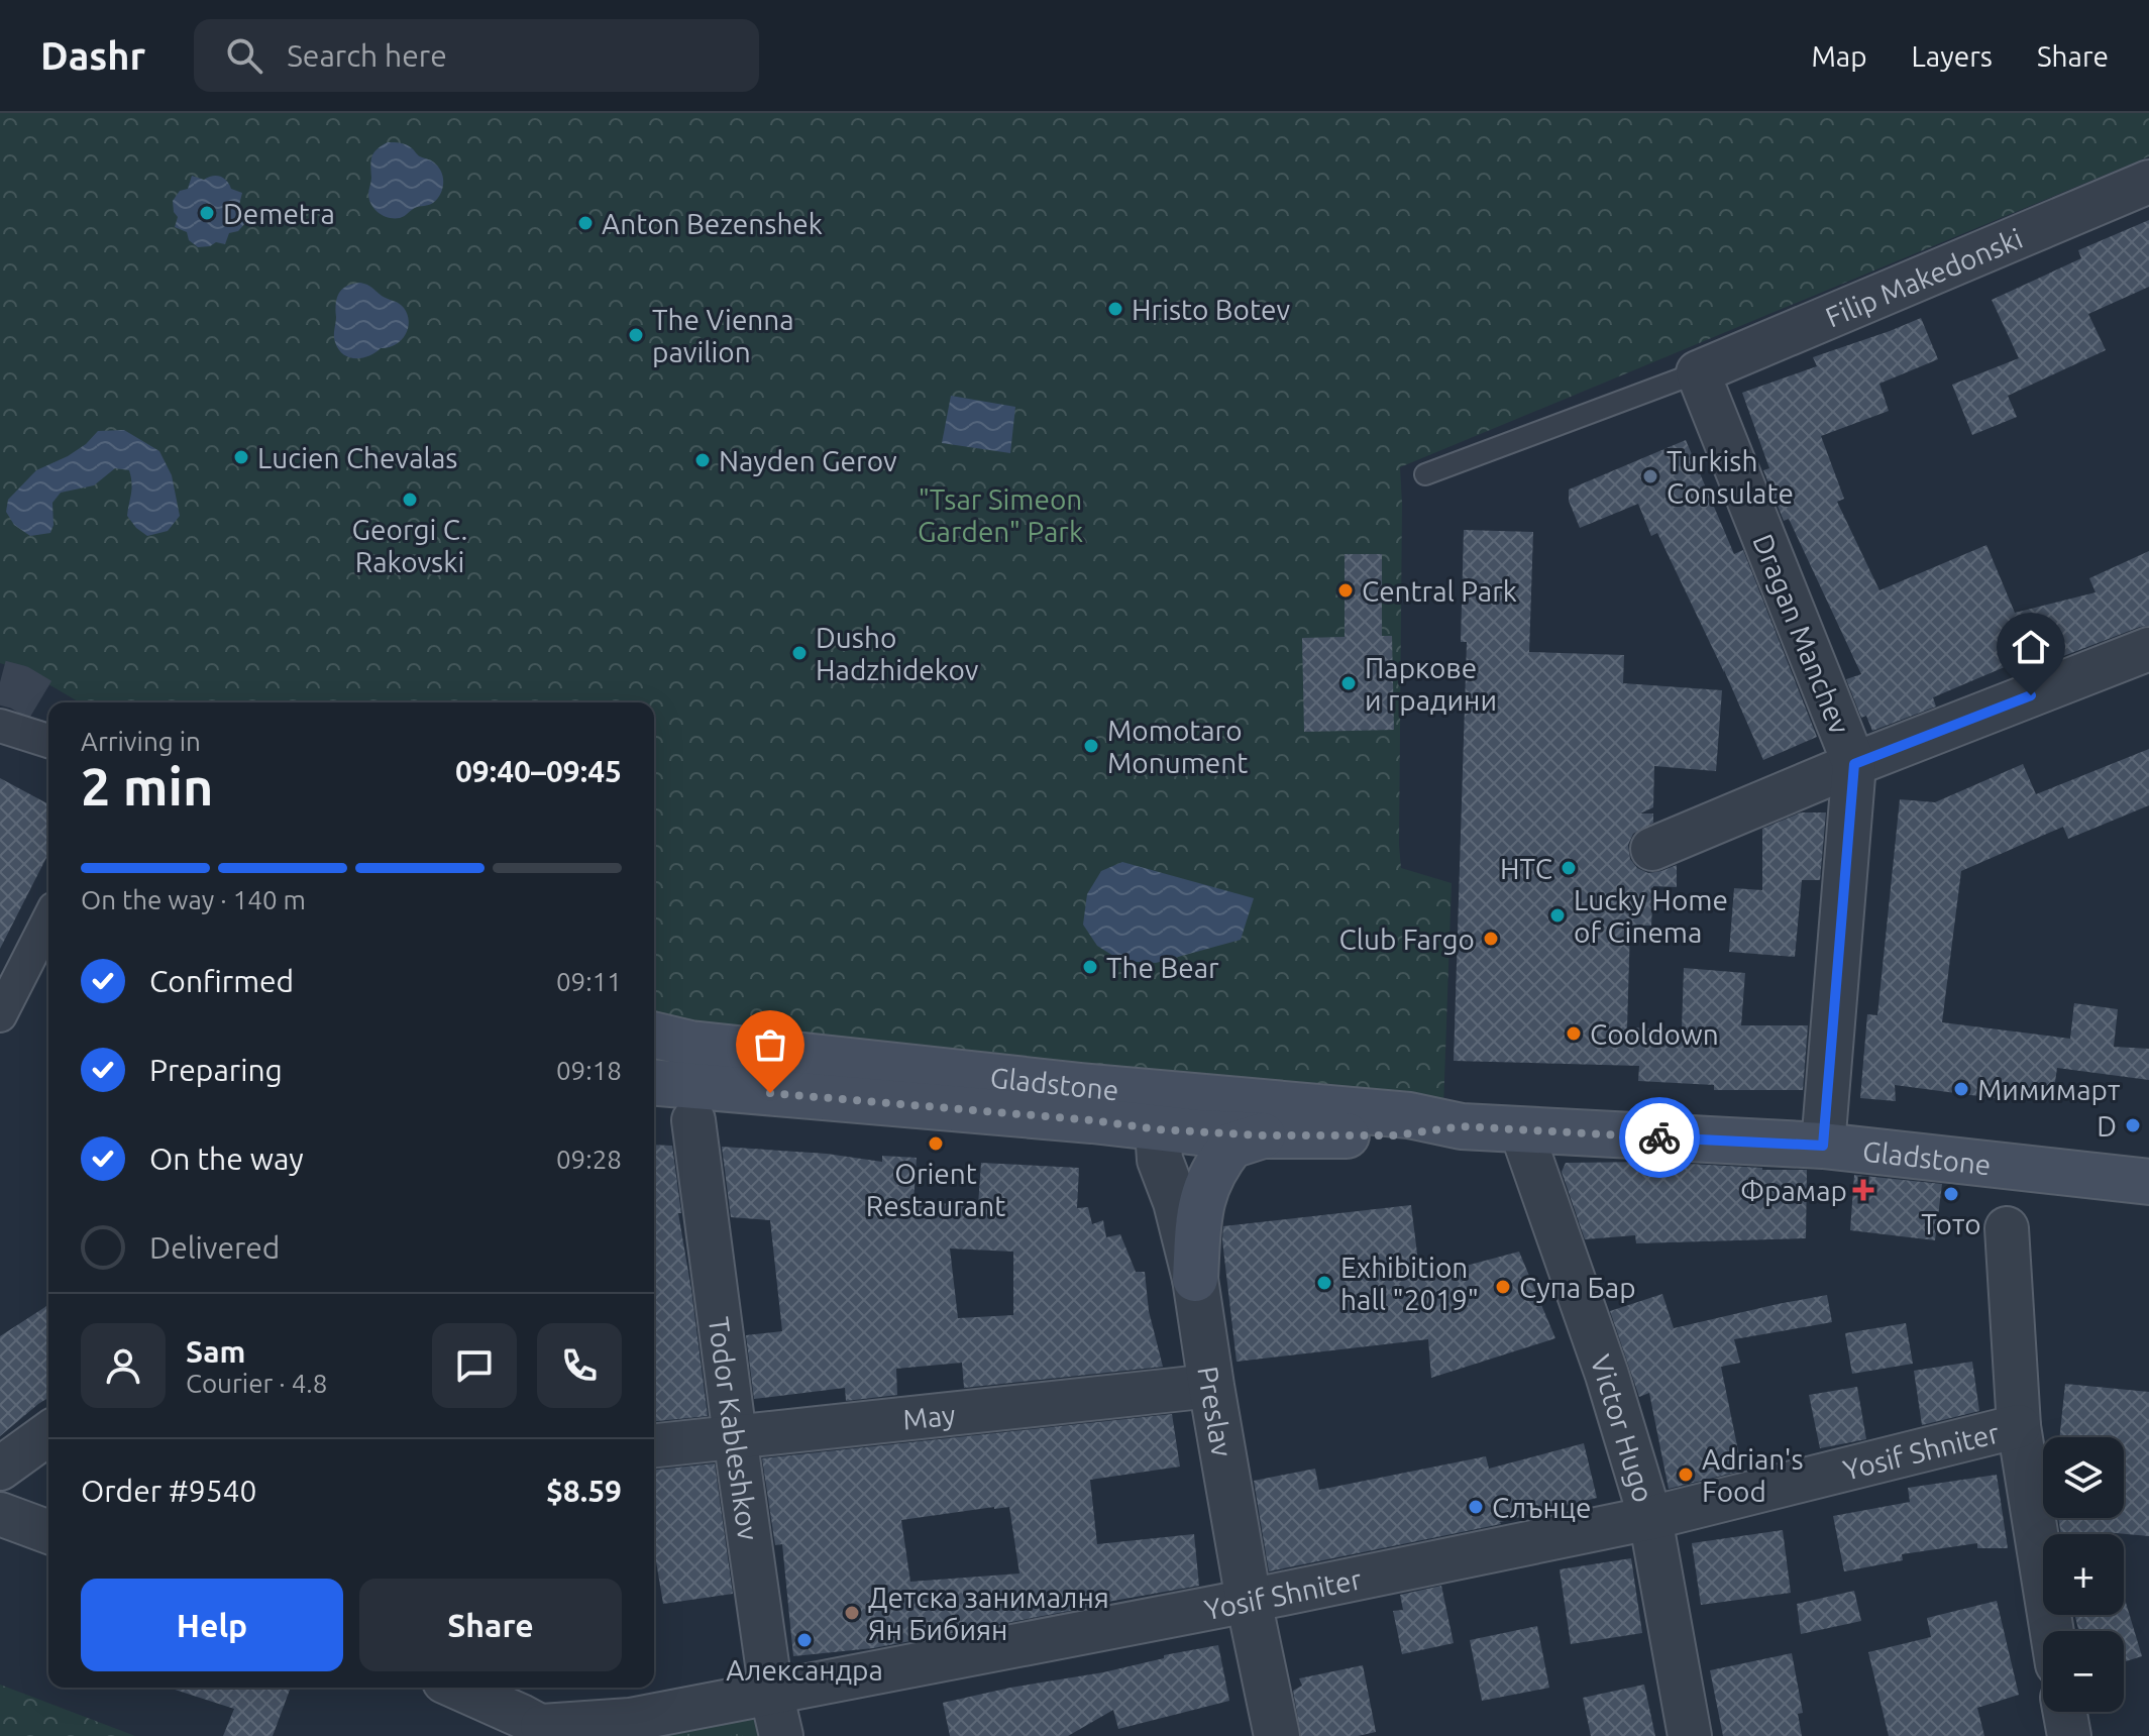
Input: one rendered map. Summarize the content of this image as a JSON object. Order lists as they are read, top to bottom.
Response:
{
  "streets": {
    "main road": ["Gladstone"],
    "street": [
      "Filip Makedonski",
      "Dragan Manchev",
      "Preslav",
      "May",
      "Todor Kableshkov",
      "Victor Hugo",
      "Yosif Shniter"
    ]
  },
  "crossings": [
    ["Filip Makedonski", "Dragan Manchev"],
    ["Dragan Manchev", "Gladstone"],
    ["Gladstone", "Preslav"],
    ["Gladstone", "Victor Hugo"],
    ["Preslav", "May"],
    ["Preslav", "Yosif Shniter"],
    ["May", "Todor Kableshkov"],
    ["Todor Kableshkov", "Yosif Shniter"],
    ["Victor Hugo", "Yosif Shniter"]
  ],
  "parks": ["\"Tsar Simeon Garden\" Park"],
  "places": {
    "other": [
      "Demetra",
      "Anton Bezenshek",
      "Hristo Botev",
      "The Vienna pavilion",
      "Lucien Chevalas",
      "Nayden Gerov",
      "Turkish Consulate",
      "Georgi C. Rakovski",
      "Central Park",
      "Dusho Hadzhidekov",
      "Паркове и градини",
      "Momotaro Monument",
      "НТС",
      "Lucky Home of Cinema",
      "Club Fargo",
      "The Bear",
      "Cooldown",
      "Мимимарт",
      "D",
      "Orient Restaurant",
      "Тото",
      "Exhibition hall \"2019\"",
      "Супа Бар",
      "Adrian's Food",
      "Слънце",
      "Детска занималня Ян Бибиян",
      "Александра"
    ],
    "health": ["Фрамар"]
  },
  "page": {
    "header": "Dashr",
    "search": "Search here",
    "nav": ["Map", "Layers", "Share"],
    "heading": ["2 min", "Arriving in", "09:40–09:45"],
    "panel": [
      "Sam",
      "Courier · 4.8",
      "Order #9540",
      "$8.59"
    ],
    "bar": "On the way · 140 m",
    "list": [
      ["Confirmed", "09:11"],
      ["Preparing", "09:18"],
      ["On the way", "09:28"],
      "Delivered"
    ],
    "map_buttons": ["+", "−"],
    "buttons": ["Help", "Share"]
  }
}
